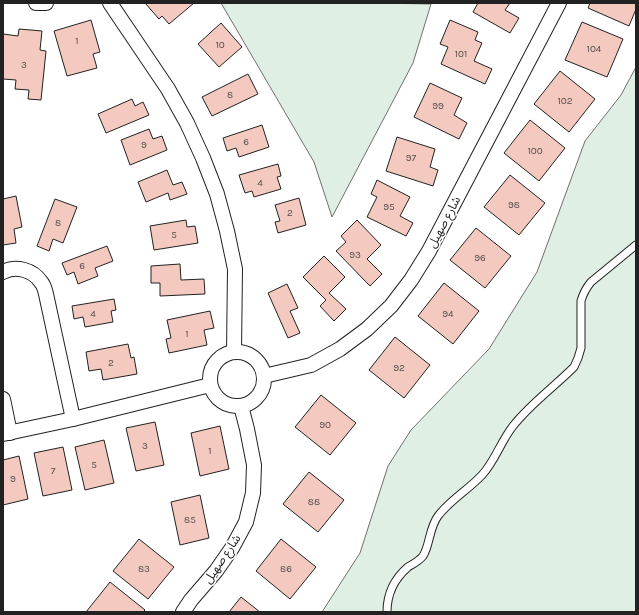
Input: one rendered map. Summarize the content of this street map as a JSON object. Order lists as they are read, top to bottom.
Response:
{
  "streets": {
    "street": ["شارع صهيل"]
  },
  "house_numbers": [
    "1",
    "10",
    "104",
    "101",
    "3",
    "8",
    "102",
    "99",
    "6",
    "9",
    "100",
    "97",
    "4",
    "98",
    "95",
    "2",
    "8",
    "5",
    "93",
    "96",
    "6",
    "4",
    "94",
    "1",
    "2",
    "92",
    "90",
    "3",
    "1",
    "5",
    "7",
    "9",
    "88",
    "85",
    "83",
    "86"
  ]
}
